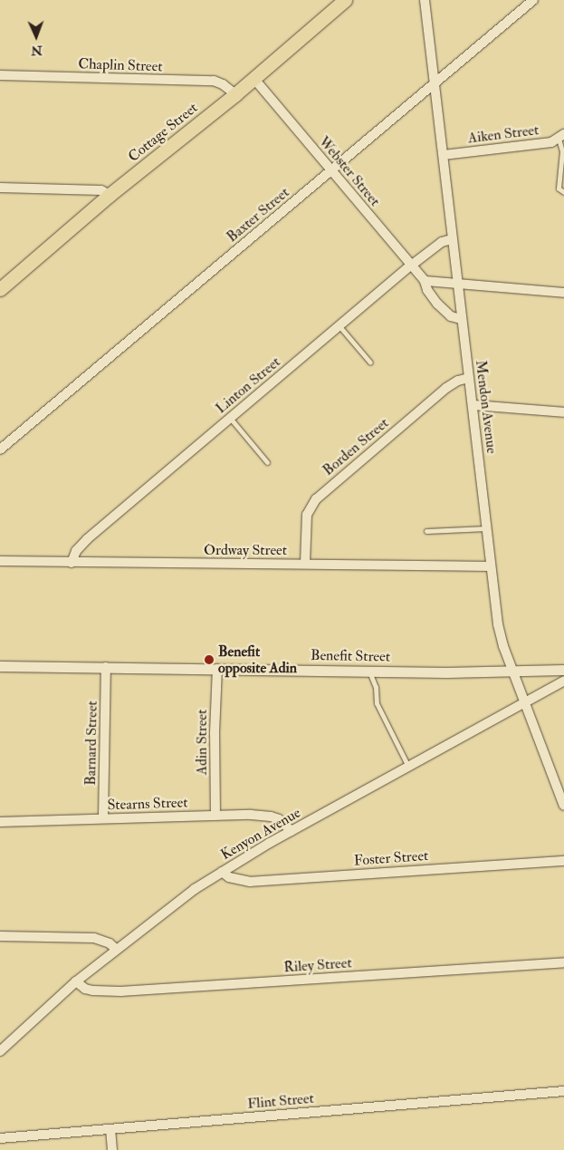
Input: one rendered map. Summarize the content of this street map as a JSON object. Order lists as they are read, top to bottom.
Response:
{
  "streets": {
    "main road": ["Cottage Street"],
    "street": [
      "Chaplin Street",
      "Aiken Street",
      "Webster Street",
      "Baxter Street",
      "Linton Street",
      "Mendon Avenue",
      "Borden Street",
      "Ordway Street",
      "Benefit Street",
      "Adin Street",
      "Barnard Street",
      "Stearns Street",
      "Kenyon Avenue",
      "Foster Street",
      "Riley Street",
      "Flint Street"
    ]
  },
  "crossings": [
    ["Chaplin Street", "Cottage Street"],
    ["Cottage Street", "Webster Street"],
    ["Aiken Street", "Mendon Avenue"],
    ["Webster Street", "Baxter Street"],
    ["Webster Street", "Linton Street"],
    ["Webster Street", "Mendon Avenue"],
    ["Baxter Street", "Mendon Avenue"],
    ["Linton Street", "Mendon Avenue"],
    ["Linton Street", "Ordway Street"],
    ["Mendon Avenue", "Borden Street"],
    ["Mendon Avenue", "Ordway Street"],
    ["Mendon Avenue", "Benefit Street"],
    ["Mendon Avenue", "Kenyon Avenue"],
    ["Borden Street", "Ordway Street"],
    ["Benefit Street", "Adin Street"],
    ["Benefit Street", "Barnard Street"],
    ["Adin Street", "Stearns Street"],
    ["Barnard Street", "Stearns Street"],
    ["Stearns Street", "Kenyon Avenue"],
    ["Kenyon Avenue", "Foster Street"],
    ["Kenyon Avenue", "Riley Street"]
  ],
  "places": ["Benefit opposite Adin"],
  "north": "bottom"
}
